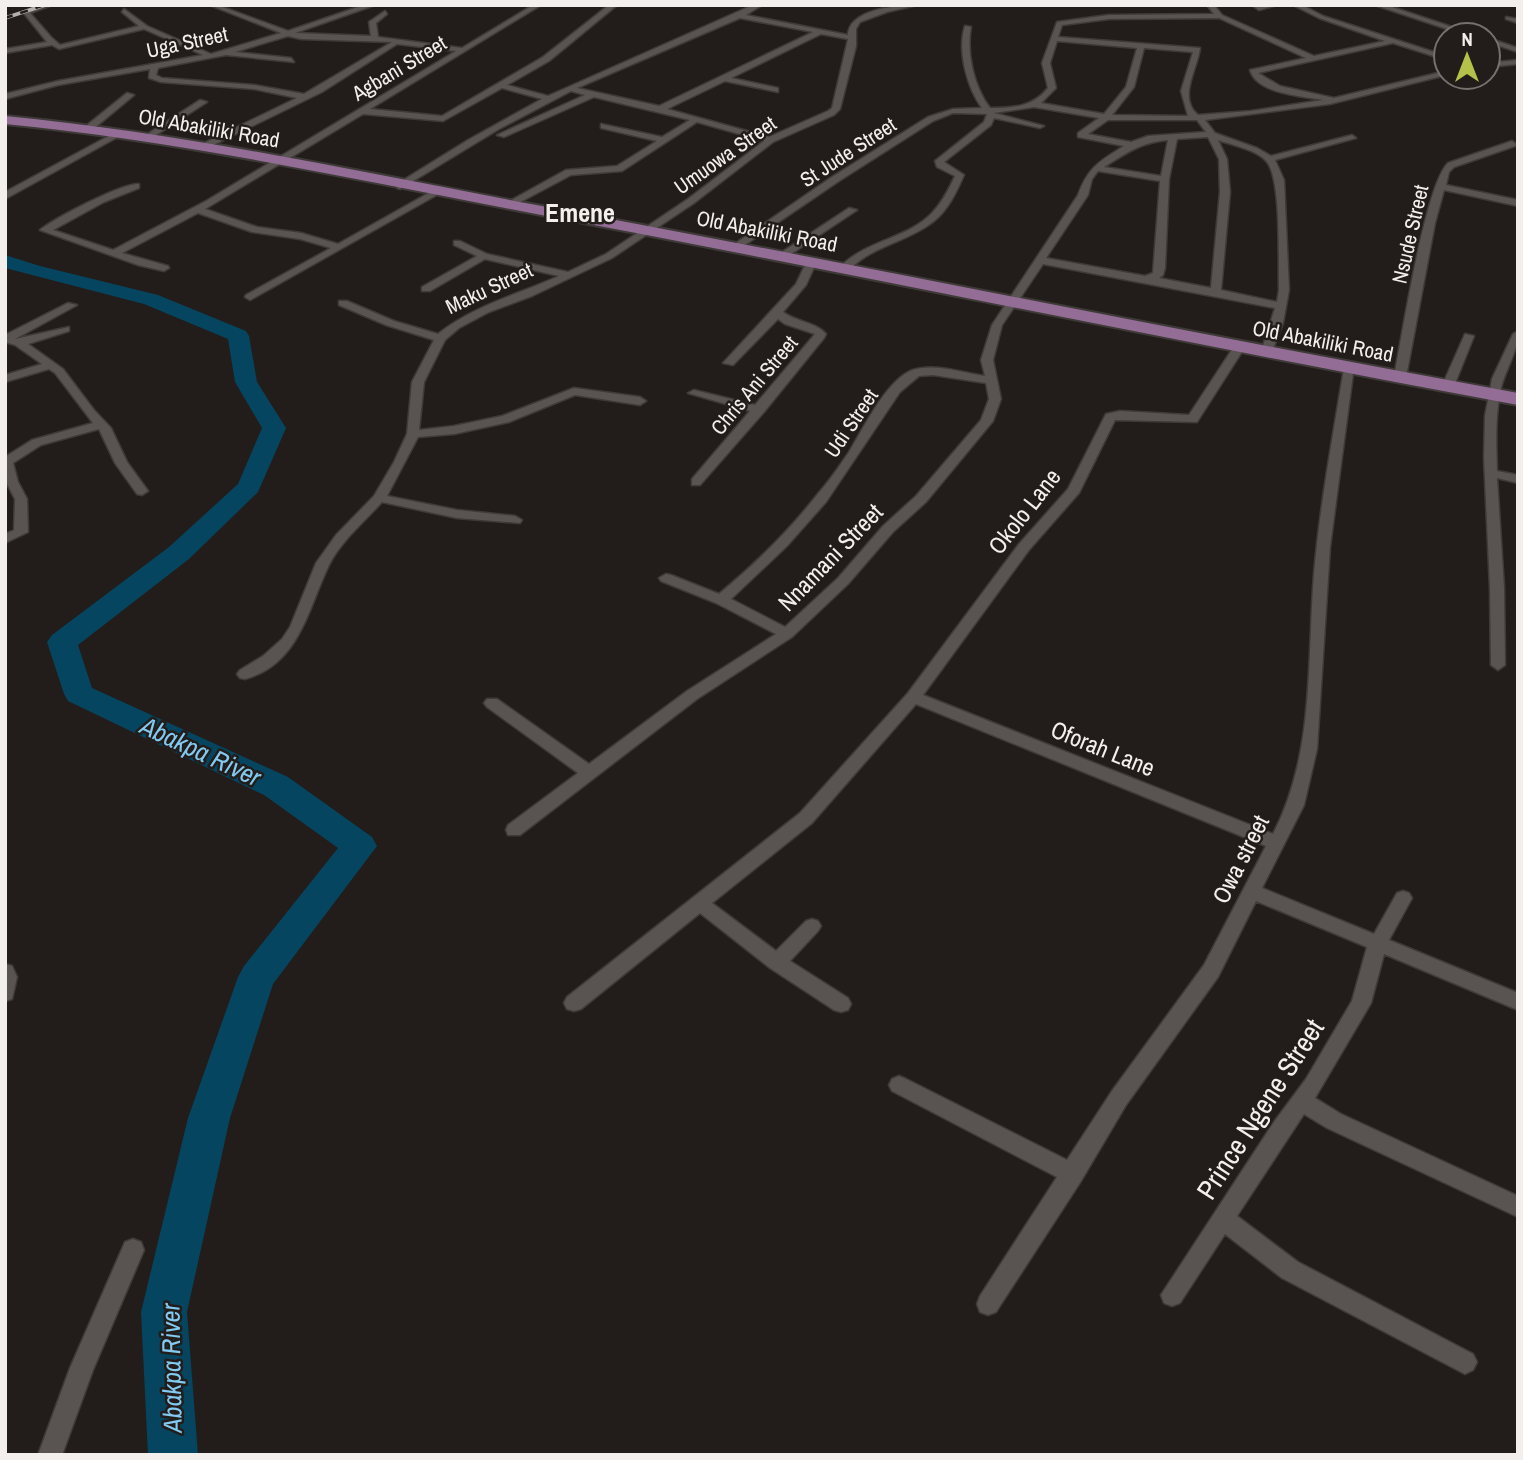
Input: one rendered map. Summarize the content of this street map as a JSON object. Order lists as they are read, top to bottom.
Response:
{
  "streets": {
    "main road": ["Old Abakiliki Road"],
    "street": [
      "Uga Street",
      "Agbani Street",
      "St Jude Street",
      "Umuowa Street",
      "Nsude Street",
      "Maku Street",
      "Chris Ani Street",
      "Udi Street",
      "Okolo Lane",
      "Nnamani Street",
      "Oforah Lane",
      "Owa street",
      "Prince Ngene Street"
    ]
  },
  "crossings": [
    ["Agbani Street", "Old Abakiliki Road"],
    ["Old Abakiliki Road", "St Jude Street"],
    ["Old Abakiliki Road", "Umuowa Street"],
    ["Old Abakiliki Road", "Nsude Street"],
    ["Old Abakiliki Road", "Maku Street"],
    ["Old Abakiliki Road", "Chris Ani Street"],
    ["Old Abakiliki Road", "Okolo Lane"],
    ["Old Abakiliki Road", "Nnamani Street"],
    ["Old Abakiliki Road", "Owa street"],
    ["Umuowa Street", "Maku Street"],
    ["Udi Street", "Nnamani Street"],
    ["Okolo Lane", "Oforah Lane"],
    ["Oforah Lane", "Owa street"]
  ],
  "districts": ["Emene"],
  "water": ["Abakpa River"],
  "north": "top"
}
